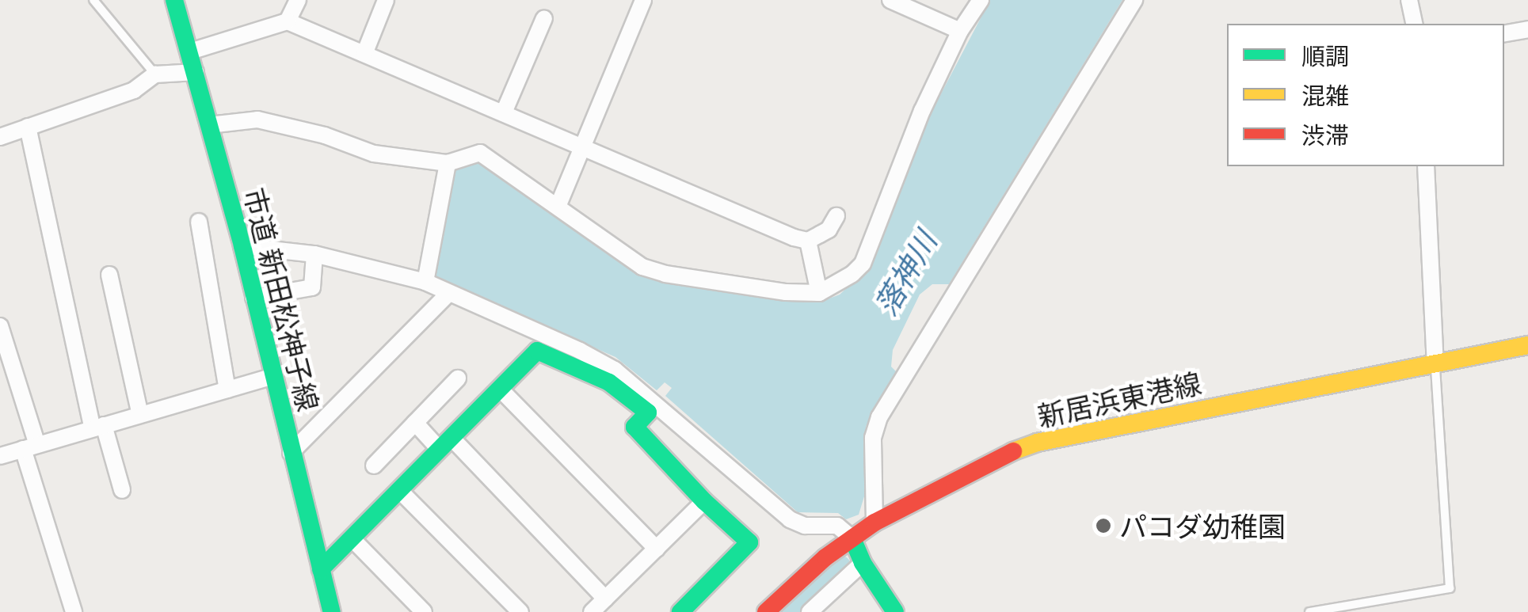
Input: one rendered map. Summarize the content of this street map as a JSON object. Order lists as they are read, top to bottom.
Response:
{
  "streets": {
    "street": ["市道 新田松神子線", "新居浜東港線"]
  },
  "water": ["落神川"],
  "places": ["パコダ幼稚園"],
  "legend": ["順調", "混雑", "渋滞"]
}
